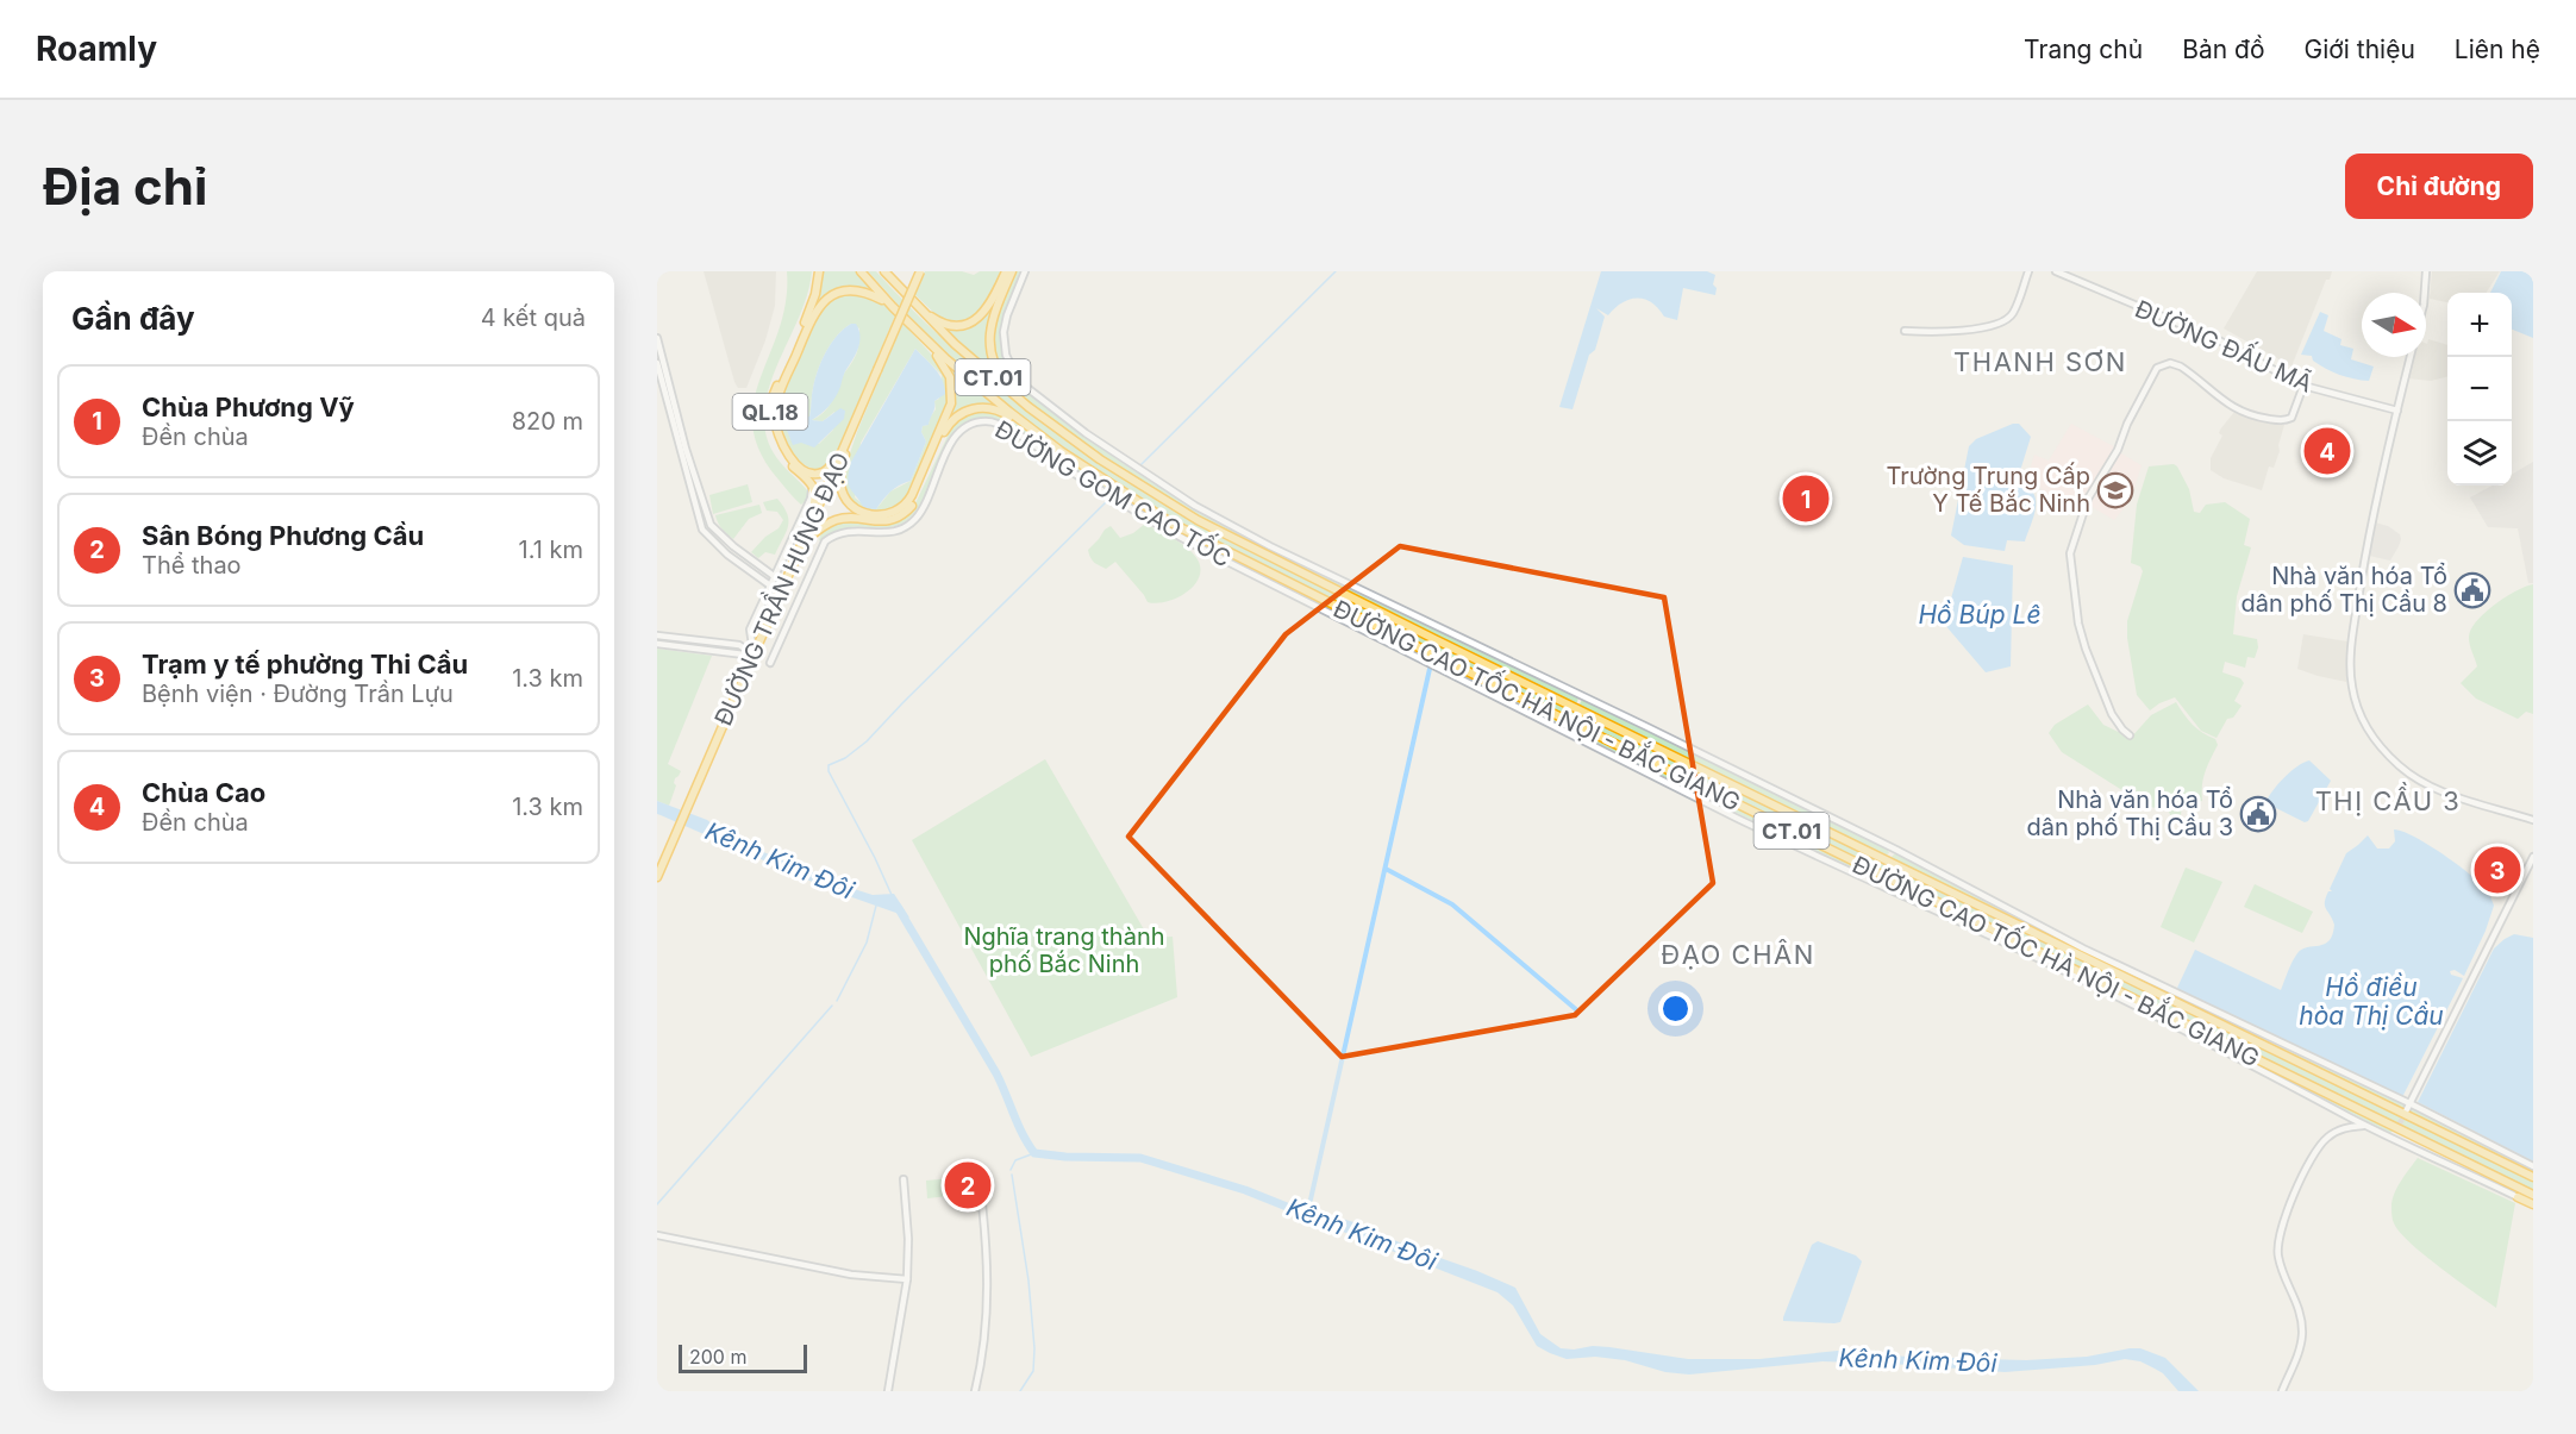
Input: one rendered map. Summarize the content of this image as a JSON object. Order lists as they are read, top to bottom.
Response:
{
  "streets": {
    "highway": [
      "CT.01",
      "QL.18",
      "ĐƯỜNG TRẦN HƯNG ĐẠO",
      "ĐƯỜNG CAO TỐC HÀ NỘI - BẮC GIANG"
    ],
    "main road": ["ĐƯỜNG ĐẤU MÃ", "ĐƯỜNG GOM CAO TỐC"]
  },
  "districts": ["THANH SƠN", "THỊ CẦU 3", "ĐẠO CHÂN"],
  "water": ["Hồ Búp Lê", "Kênh Kim Đôi", "Hồ điều hòa Thị Cầu"],
  "parks": ["Nghĩa trang thành phố Bắc Ninh"],
  "places": {
    "school or university": ["Trường Trung Cấp Y Tế Bắc Ninh"],
    "public building": ["Nhà văn hóa Tổ dân phố Thị Cầu 8", "Nhà văn hóa Tổ dân phố Thị Cầu 3"]
  },
  "scale_bar": "200 m",
  "north": "right",
  "page": {
    "header": "Roamly",
    "nav": [
      "Trang chủ",
      "Bản đồ",
      "Giới thiệu",
      "Liên hệ"
    ],
    "buttons": "Chỉ đường",
    "title": "Địa chỉ",
    "heading": ["Gần đây", "4 kết quả"],
    "map_buttons": ["+", "−"],
    "list": [
      {
        "mark": "1",
        "name": "Chùa Phương Vỹ",
        "note": "Đền chùa",
        "value": "820 m"
      },
      {
        "mark": "2",
        "name": "Sân Bóng Phương Cầu",
        "note": "Thể thao",
        "value": "1.1 km"
      },
      {
        "mark": "3",
        "name": "Trạm y tế phường Thi Cầu",
        "note": "Bệnh viện · Đường Trần Lựu",
        "value": "1.3 km"
      },
      {
        "mark": "4",
        "name": "Chùa Cao",
        "note": "Đền chùa",
        "value": "1.3 km"
      }
    ],
    "pins": [
      "4",
      "1",
      "3",
      "2"
    ],
    "scale": "200 m"
  }
}
